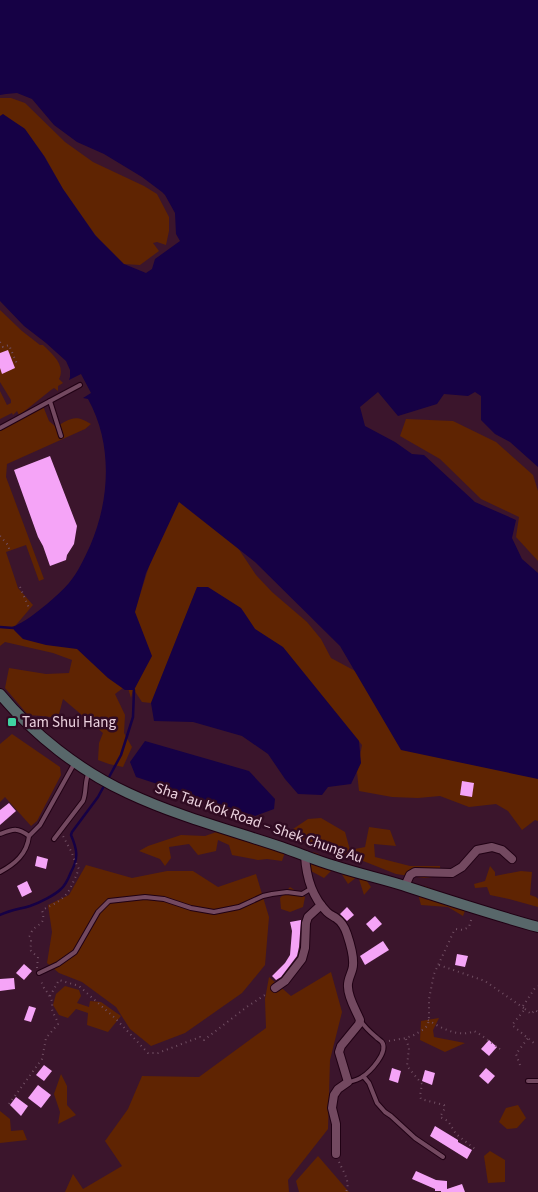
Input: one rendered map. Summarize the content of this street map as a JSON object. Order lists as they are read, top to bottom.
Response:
{
  "streets": {
    "main road": ["Sha Tau Kok Road – Shek Chung Au"]
  },
  "places": {
    "transit": ["Tam Shui Hang"]
  }
}
